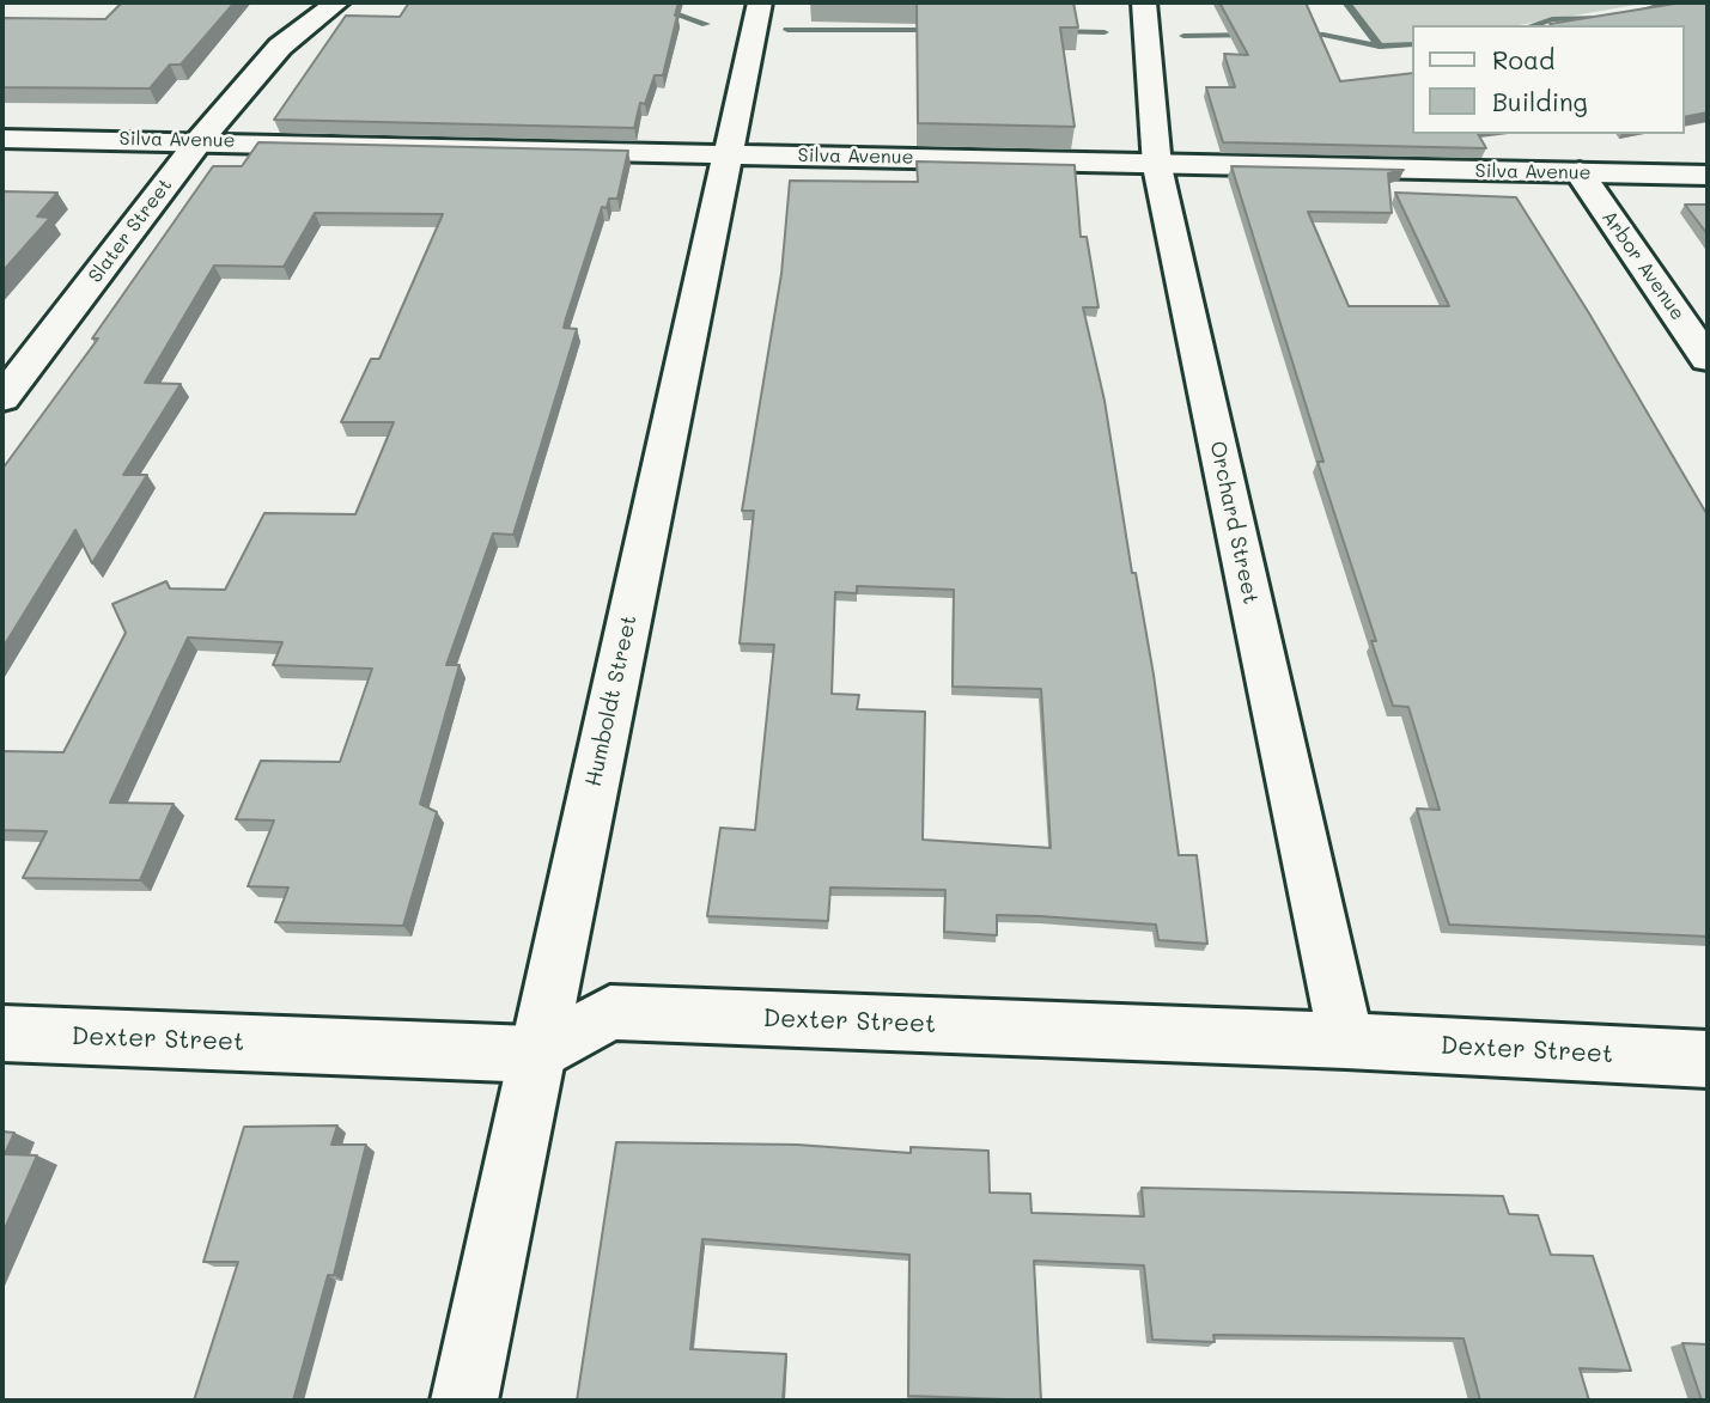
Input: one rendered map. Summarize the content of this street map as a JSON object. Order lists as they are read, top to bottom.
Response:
{
  "streets": {
    "street": [
      "Silva Avenue",
      "Slater Street",
      "Arbor Avenue",
      "Orchard Street",
      "Humboldt Street",
      "Dexter Street"
    ]
  },
  "crossings": [
    ["Silva Avenue", "Slater Street"],
    ["Silva Avenue", "Arbor Avenue"],
    ["Silva Avenue", "Orchard Street"],
    ["Silva Avenue", "Humboldt Street"],
    ["Orchard Street", "Dexter Street"],
    ["Humboldt Street", "Dexter Street"]
  ],
  "legend": ["Road", "Building"]
}
